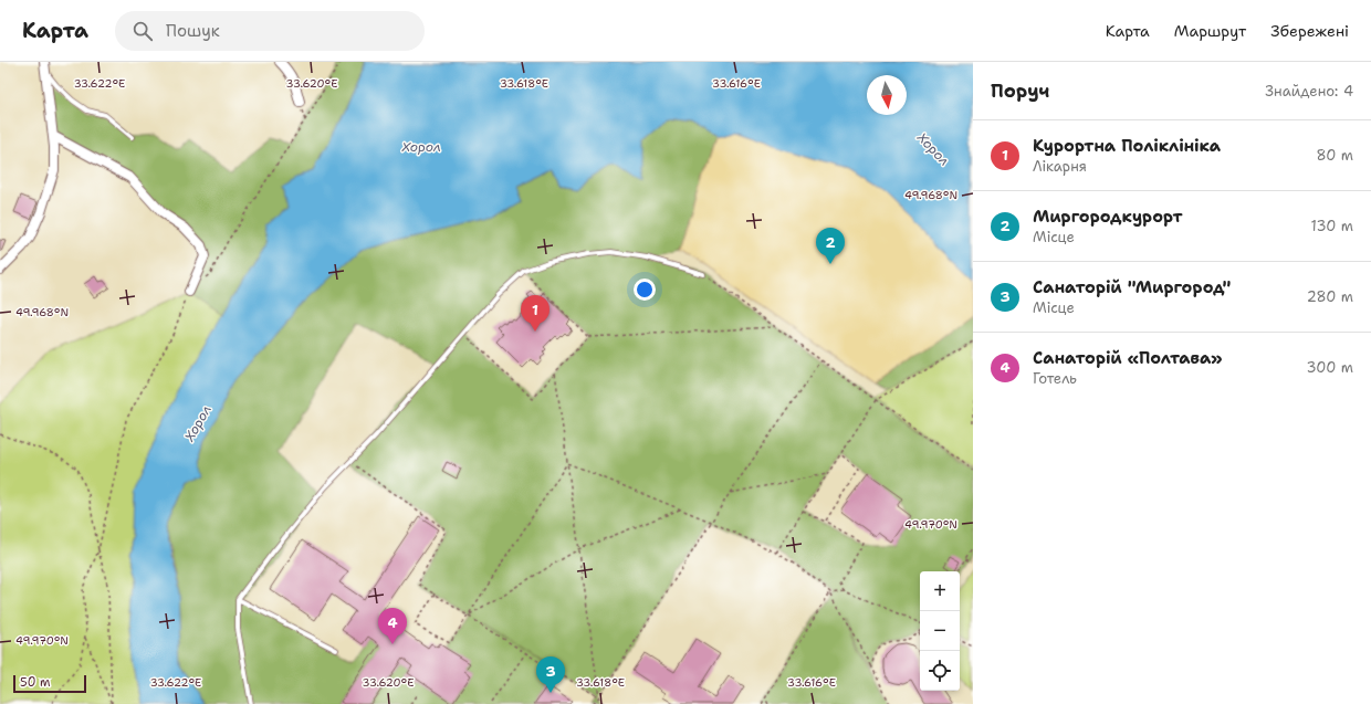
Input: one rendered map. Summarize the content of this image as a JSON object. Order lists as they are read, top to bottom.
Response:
{
  "water": ["Хорол"],
  "scale_bar": "50 m",
  "north": "bottom",
  "page": {
    "header": "Карта",
    "search": "Пошук",
    "nav": ["Карта", "Маршрут", "Збережені"],
    "heading": ["Поруч", "Знайдено: 4"],
    "list": [
      {
        "mark": "1",
        "name": "Курортна Поліклініка",
        "note": "Лікарня",
        "value": "80 m"
      },
      {
        "mark": "2",
        "name": "Миргородкурорт",
        "note": "Місце",
        "value": "130 m"
      },
      {
        "mark": "3",
        "name": "Санаторій \"Миргород\"",
        "note": "Місце",
        "value": "280 m"
      },
      {
        "mark": "4",
        "name": "Санаторій «Полтава»",
        "note": "Готель",
        "value": "300 m"
      }
    ],
    "pins": [
      "2",
      "1",
      "4",
      "3"
    ],
    "map_buttons": ["+", "−"],
    "scale": "50 m"
  },
  "coordinates": [
    "33.622°E",
    "33.620°E",
    "33.618°E",
    "33.616°E",
    "49.968°N",
    "49.970°N"
  ]
}
